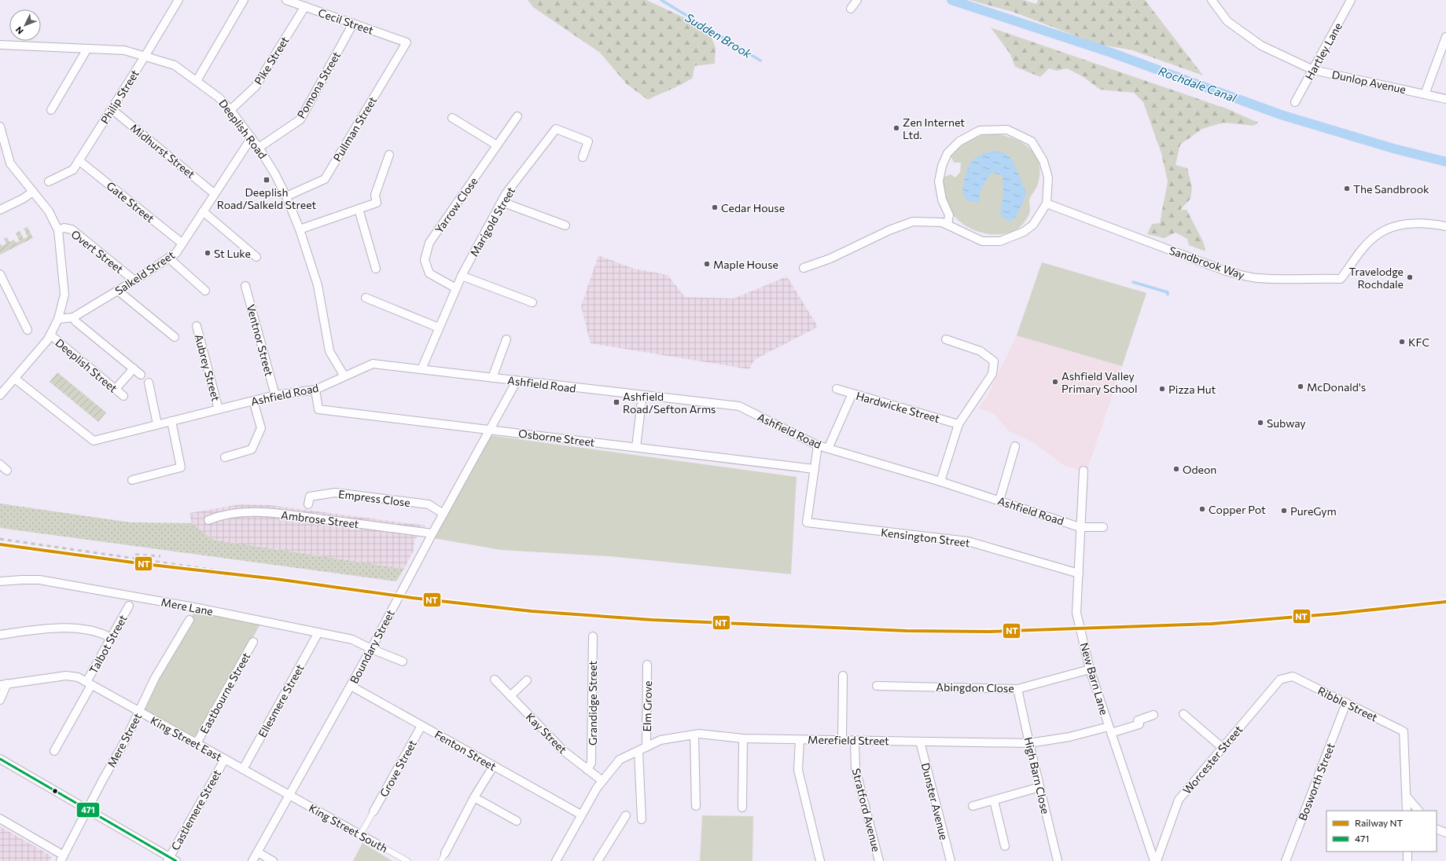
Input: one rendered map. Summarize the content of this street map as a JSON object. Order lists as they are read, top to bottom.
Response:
{
  "streets": {
    "street": [
      "Cecil Street",
      "Hartley Lane",
      "Pike Street",
      "Dunlop Avenue",
      "Pomona Street",
      "Philip Street",
      "Deeplish Road",
      "Pullman Street",
      "Midhurst Street",
      "Gate Street",
      "Yarrow Close",
      "Marigold Street",
      "Overt Street",
      "Sandbrook Way",
      "Salkeld Street",
      "Ventnor Street",
      "Deeplish Street",
      "Aubrey Street",
      "Ashfield Road",
      "Hardwicke Street",
      "Osborne Street",
      "Empress Close",
      "Ambrose Street",
      "Kensington Street",
      "Mere Lane",
      "Talbot Street",
      "Boundary Street",
      "New Barn Lane",
      "Abingdon Close",
      "Eastbourne Street",
      "Ellesmere Street",
      "Grandidge Street",
      "Ribble Street",
      "Elm Grove",
      "Kay Street",
      "King Street East",
      "Mere Street",
      "Merefield Street",
      "Fenton Street",
      "Worcester Street",
      "Grove Street",
      "High Barn Close",
      "Bosworth Street",
      "Dunster Avenue",
      "Castlemere Street",
      "Stratford Avenue",
      "King Street South"
    ]
  },
  "crossings": [
    ["Cecil Street", "Pike Street"],
    ["Cecil Street", "Pomona Street"],
    ["Cecil Street", "Pullman Street"],
    ["Hartley Lane", "Dunlop Avenue"],
    ["Pike Street", "Deeplish Road"],
    ["Pomona Street", "Deeplish Road"],
    ["Philip Street", "Deeplish Road"],
    ["Philip Street", "Midhurst Street"],
    ["Philip Street", "Gate Street"],
    ["Deeplish Road", "Pullman Street"],
    ["Deeplish Road", "Salkeld Street"],
    ["Deeplish Road", "Ashfield Road"],
    ["Midhurst Street", "Salkeld Street"],
    ["Gate Street", "Salkeld Street"],
    ["Yarrow Close", "Marigold Street"],
    ["Marigold Street", "Ashfield Road"],
    ["Overt Street", "Salkeld Street"],
    ["Ventnor Street", "Ashfield Road"],
    ["Aubrey Street", "Ashfield Road"],
    ["Ashfield Road", "Osborne Street"],
    ["Ashfield Road", "Boundary Street"],
    ["Ashfield Road", "New Barn Lane"],
    ["Osborne Street", "Kensington Street"],
    ["Osborne Street", "Boundary Street"],
    ["Empress Close", "Boundary Street"],
    ["Ambrose Street", "Boundary Street"],
    ["Kensington Street", "New Barn Lane"],
    ["Mere Lane", "Boundary Street"],
    ["Mere Lane", "Ellesmere Street"],
    ["Talbot Street", "King Street East"],
    ["Boundary Street", "King Street East"],
    ["Boundary Street", "Fenton Street"],
    ["Boundary Street", "King Street South"],
    ["New Barn Lane", "Abingdon Close"],
    ["New Barn Lane", "Merefield Street"],
    ["New Barn Lane", "Worcester Street"],
    ["Abingdon Close", "High Barn Close"],
    ["Eastbourne Street", "King Street East"],
    ["Ellesmere Street", "King Street East"],
    ["Grandidge Street", "Kay Street"],
    ["Ribble Street", "Worcester Street"],
    ["Ribble Street", "Bosworth Street"],
    ["Elm Grove", "Merefield Street"],
    ["Kay Street", "Merefield Street"],
    ["King Street East", "Mere Street"],
    ["King Street East", "Castlemere Street"],
    ["King Street East", "King Street South"],
    ["Merefield Street", "Fenton Street"],
    ["Merefield Street", "High Barn Close"],
    ["Merefield Street", "Dunster Avenue"],
    ["Merefield Street", "Stratford Avenue"],
    ["Fenton Street", "Grove Street"]
  ],
  "water": ["Sudden Brook", "Rochdale Canal"],
  "places": {
    "other": [
      "Zen Internet Ltd.",
      "The Sandbrook",
      "Cedar House",
      "St Luke",
      "Maple House",
      "Travelodge Rochdale",
      "KFC",
      "Ashfield Valley Primary School",
      "McDonald's",
      "Pizza Hut",
      "Subway",
      "Odeon",
      "Copper Pot",
      "PureGym"
    ],
    "transit": ["Deeplish Road/Salkeld Street", "Ashfield Road/Sefton Arms"]
  },
  "lines": ["rail line NT", "transit line 471"],
  "legend": ["Railway NT", "471"],
  "north": "bottom left"
}
